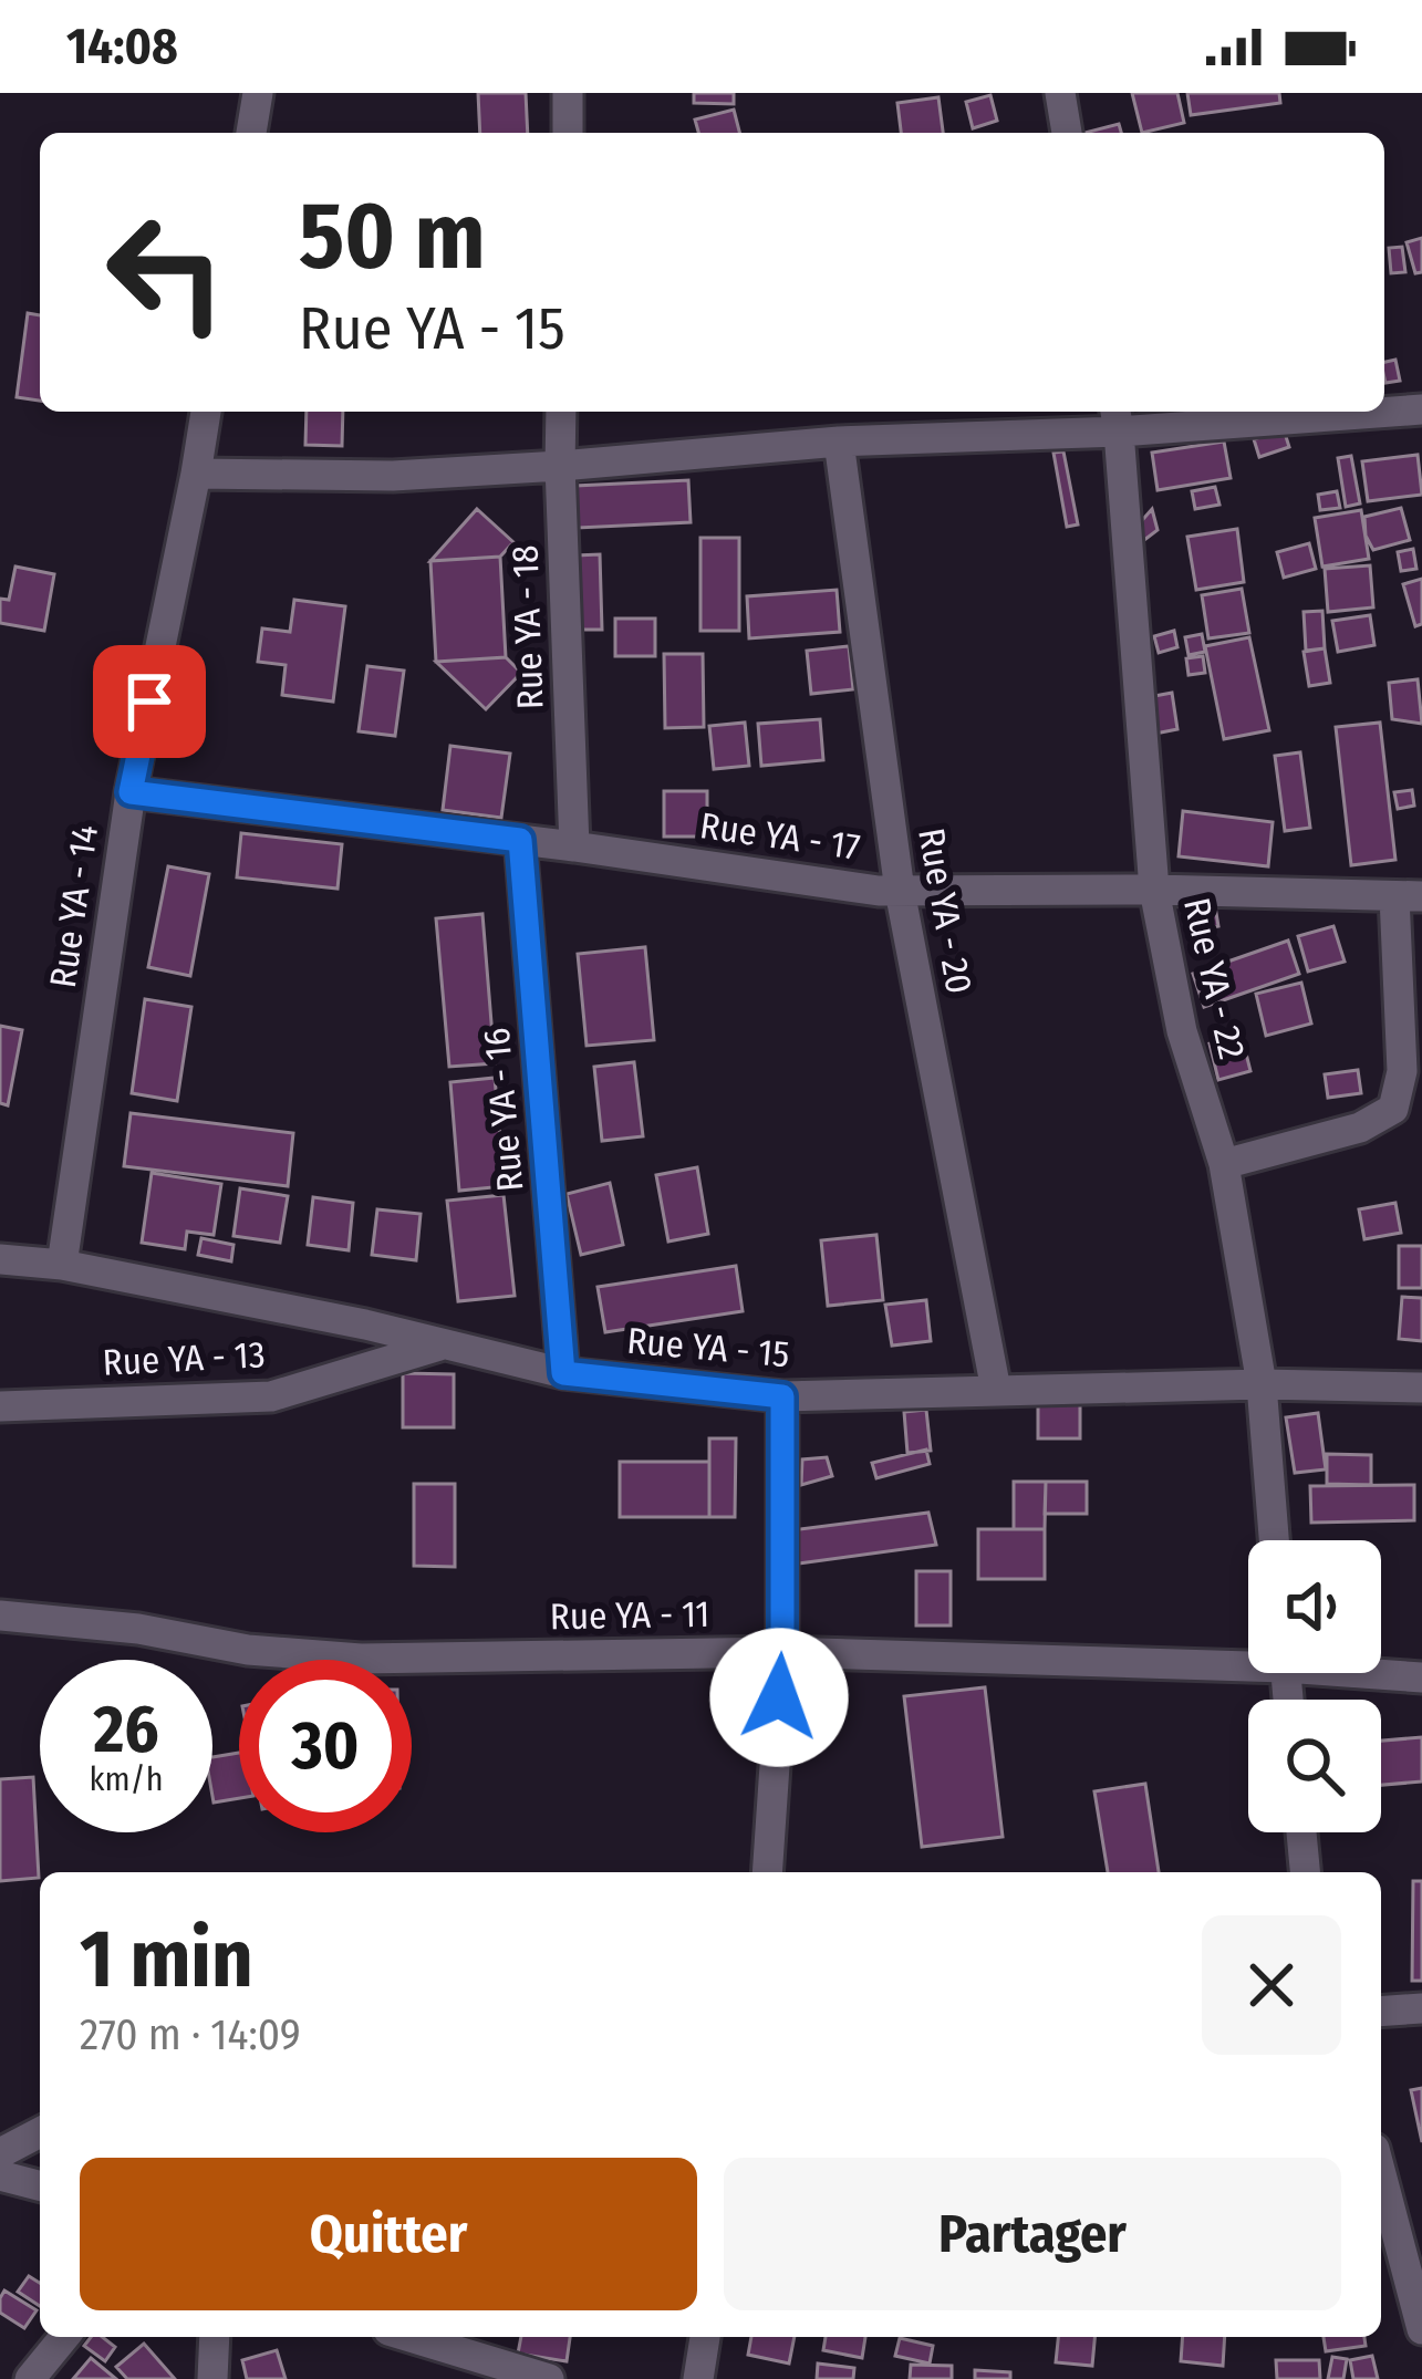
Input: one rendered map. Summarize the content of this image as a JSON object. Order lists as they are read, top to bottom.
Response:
{
  "streets": {
    "street": [
      "Rue YA - 18",
      "Rue YA - 17",
      "Rue YA - 14",
      "Rue YA - 20",
      "Rue YA - 22",
      "Rue YA - 16",
      "Rue YA - 15",
      "Rue YA - 13",
      "Rue YA - 11"
    ]
  },
  "crossings": [
    ["Rue YA - 18", "Rue YA - 17"],
    ["Rue YA - 17", "Rue YA - 14"],
    ["Rue YA - 17", "Rue YA - 20"],
    ["Rue YA - 17", "Rue YA - 22"],
    ["Rue YA - 17", "Rue YA - 16"],
    ["Rue YA - 14", "Rue YA - 15"],
    ["Rue YA - 20", "Rue YA - 15"],
    ["Rue YA - 22", "Rue YA - 15"],
    ["Rue YA - 16", "Rue YA - 15"],
    ["Rue YA - 15", "Rue YA - 13"]
  ],
  "page": {
    "status": "14:08",
    "turn": ["50 m", "Rue YA - 15"],
    "speed": "26 km/h",
    "limit": "30",
    "heading": ["1 min", "270 m · 14:09"],
    "buttons": ["Quitter", "Partager"]
  }
}
